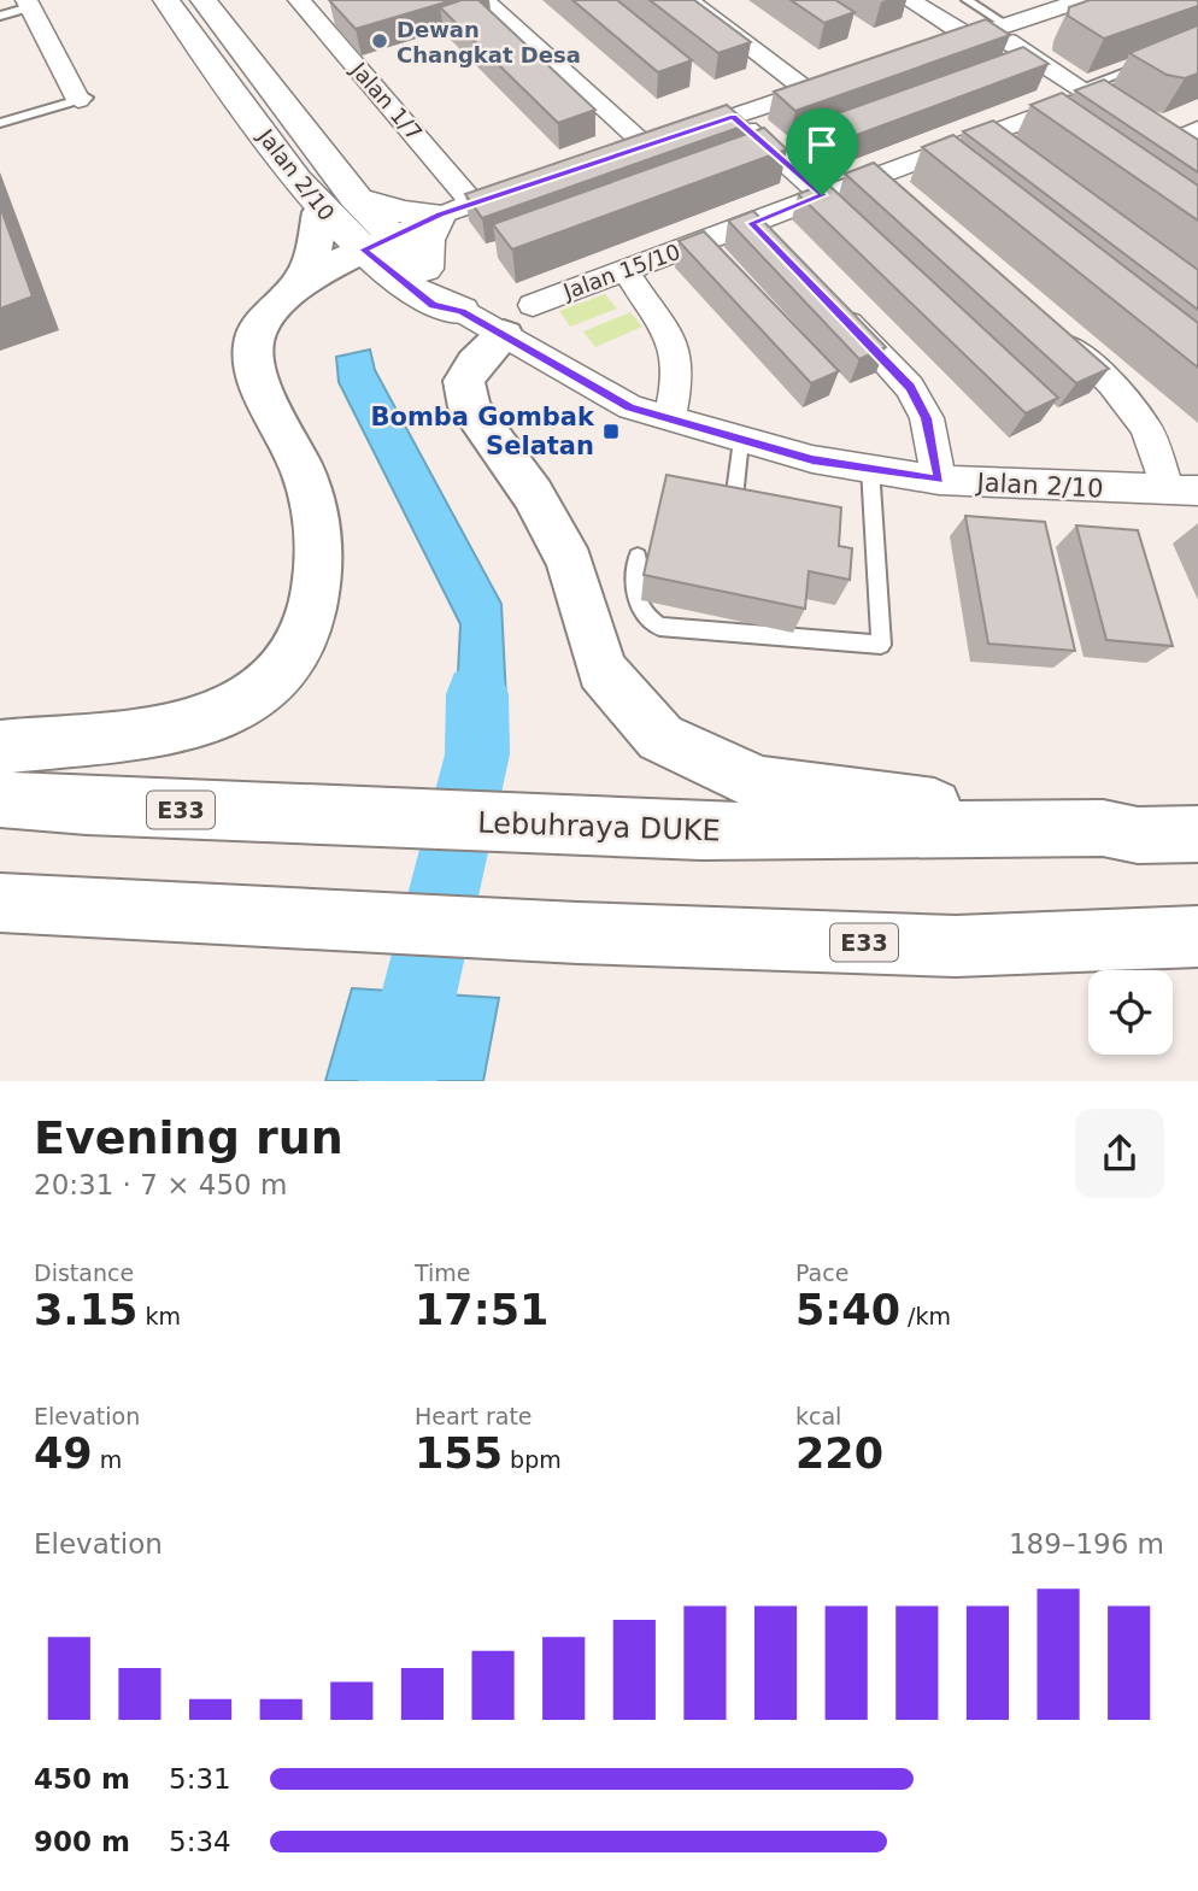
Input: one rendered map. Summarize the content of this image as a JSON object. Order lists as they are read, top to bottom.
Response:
{
  "streets": {
    "highway": ["E33", "Lebuhraya DUKE"],
    "street": ["Jalan 1/7", "Jalan 2/10", "Jalan 15/10"]
  },
  "crossings": [
    ["Jalan 2/10", "Jalan 15/10"]
  ],
  "places": {
    "other": ["Dewan Changkat Desa"],
    "transit": ["Bomba Gombak Selatan"]
  },
  "page": {
    "heading": ["Evening run", "20:31 · 7 × 450 m"],
    "stats": [
      ["Distance", "3.15 km"],
      ["Time", "17:51"],
      ["Pace", "5:40 /km"],
      ["Elevation", "49 m"],
      ["Heart rate", "155 bpm"],
      ["kcal", "220"]
    ],
    "chart": ["Elevation", "189–196 m"],
    "list": [
      {
        "name": "450 m",
        "note": "5:31"
      },
      {
        "name": "900 m",
        "note": "5:34"
      }
    ]
  }
}
